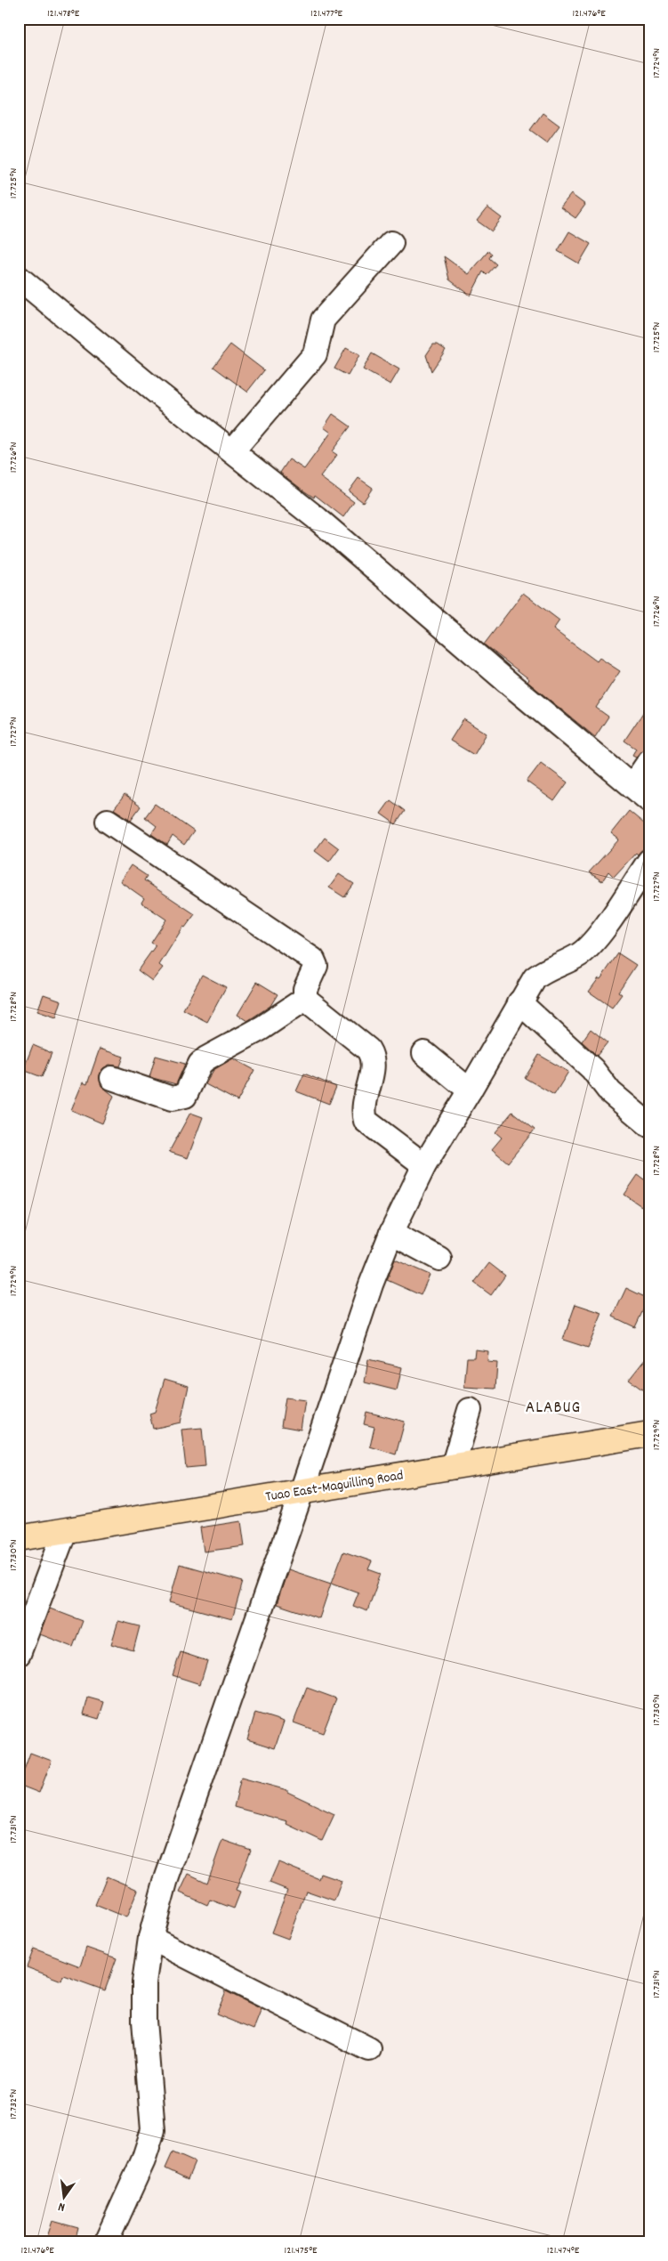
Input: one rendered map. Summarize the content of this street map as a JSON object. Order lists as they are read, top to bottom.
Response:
{
  "streets": {
    "main road": ["Tuao East-Maguilling Road"]
  },
  "districts": ["ALABUG"],
  "north": "bottom",
  "coordinates": [
    "121.478°E",
    "121.477°E",
    "121.476°E",
    "17.724°N",
    "17.725°N",
    "17.726°N",
    "17.727°N",
    "17.728°N",
    "17.729°N",
    "17.730°N",
    "17.731°N",
    "17.732°N",
    "121.475°E",
    "121.474°E"
  ]
}
